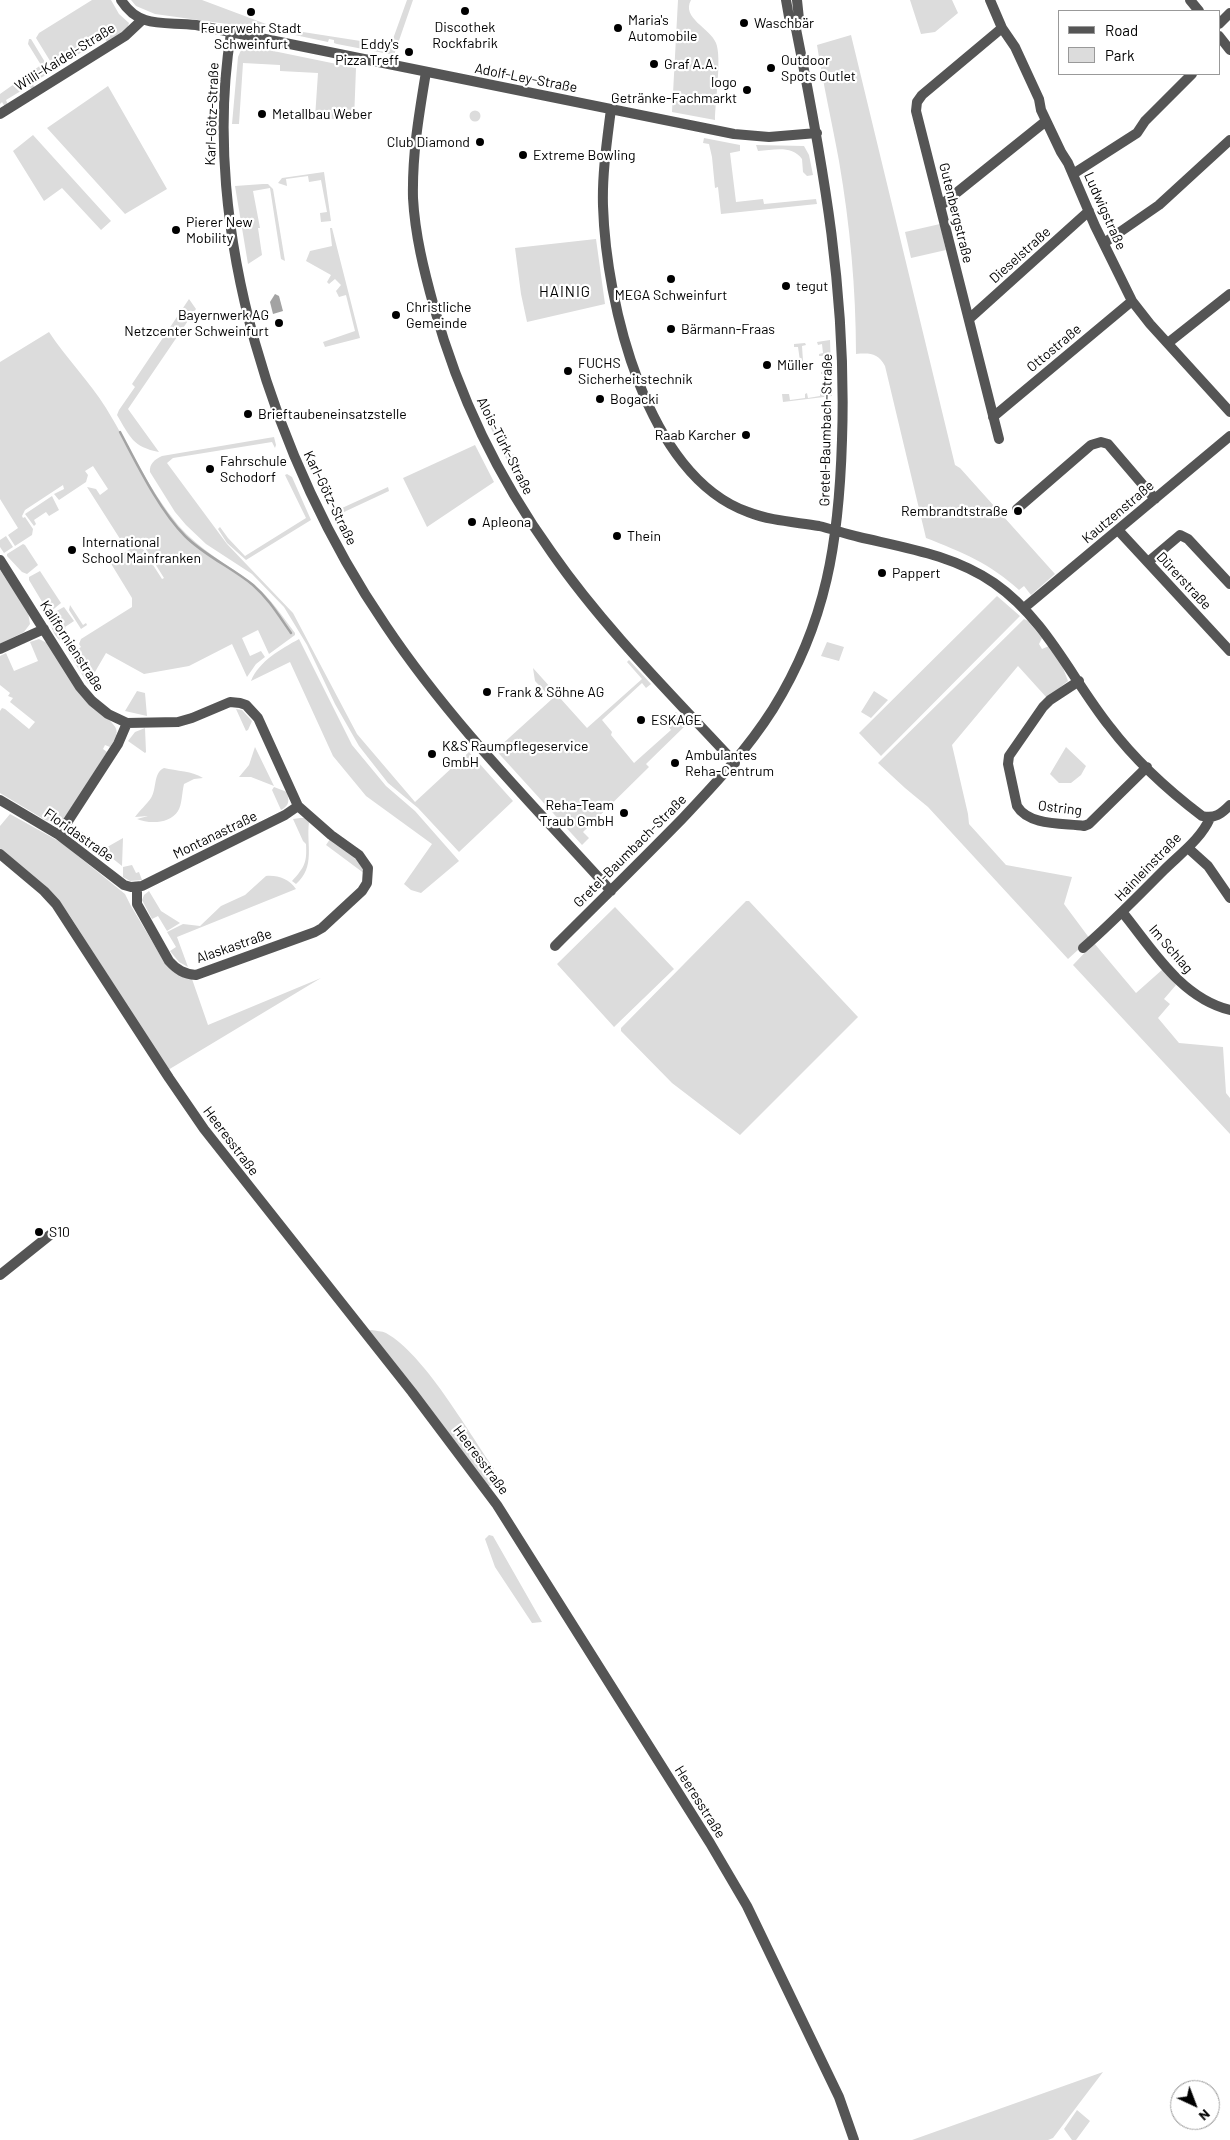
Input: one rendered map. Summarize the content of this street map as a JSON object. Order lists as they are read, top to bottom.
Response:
{
  "streets": {
    "street": [
      "Willi-Kaidel-Straße",
      "Adolf-Ley-Straße",
      "Karl-Götz-Straße",
      "Ludwigstraße",
      "Gutenbergstraße",
      "Dieselstraße",
      "Ottostraße",
      "Gretel-Baumbach-Straße",
      "Alois-Türk-Straße",
      "Kautzenstraße",
      "Dürerstraße",
      "Kalifornienstraße",
      "Ostring",
      "Floridastraße",
      "Montanastraße",
      "Hainleinstraße",
      "Alaskastraße",
      "Im Schlag",
      "Heeresstraße"
    ]
  },
  "crossings": [
    ["Adolf-Ley-Straße", "Karl-Götz-Straße"],
    ["Adolf-Ley-Straße", "Gretel-Baumbach-Straße"],
    ["Adolf-Ley-Straße", "Alois-Türk-Straße"],
    ["Karl-Götz-Straße", "Gretel-Baumbach-Straße"],
    ["Ludwigstraße", "Gutenbergstraße"],
    ["Ludwigstraße", "Dieselstraße"],
    ["Ludwigstraße", "Ottostraße"],
    ["Gutenbergstraße", "Dieselstraße"],
    ["Gutenbergstraße", "Ottostraße"],
    ["Gretel-Baumbach-Straße", "Alois-Türk-Straße"],
    ["Kautzenstraße", "Dürerstraße"],
    ["Kalifornienstraße", "Montanastraße"],
    ["Kalifornienstraße", "Alaskastraße"],
    ["Floridastraße", "Montanastraße"],
    ["Floridastraße", "Alaskastraße"],
    ["Montanastraße", "Alaskastraße"],
    ["Hainleinstraße", "Im Schlag"]
  ],
  "districts": ["HAINIG"],
  "places": [
    "Discothek Rockfabrik",
    "Feuerwehr Stadt Schweinfurt",
    "Waschbär",
    "Maria's Automobile",
    "Eddy's Pizza Treff",
    "Graf A.A.",
    "Outdoor Spots Outlet",
    "logo Getränke-Fachmarkt",
    "Metallbau Weber",
    "Club Diamond",
    "Extreme Bowling",
    "Pierer New Mobility",
    "MEGA Schweinfurt",
    "tegut",
    "Christliche Gemeinde",
    "Bayernwerk AG Netzcenter Schweinfurt",
    "Bärmann-Fraas",
    "Müller",
    "FUCHS Sicherheitstechnik",
    "Bogacki",
    "Brieftaubeneinsatzstelle",
    "Raab Karcher",
    "Fahrschule Schodorf",
    "Rembrandtstraße",
    "Apleona",
    "Thein",
    "International School Mainfranken",
    "Pappert",
    "Frank & Söhne AG",
    "ESKAGE",
    "K&S Raumpflegeservice GmbH",
    "Ambulantes Reha-Centrum",
    "Reha-Team Traub GmbH",
    "S10"
  ],
  "legend": ["Road", "Park"],
  "north": "bottom right"
}
